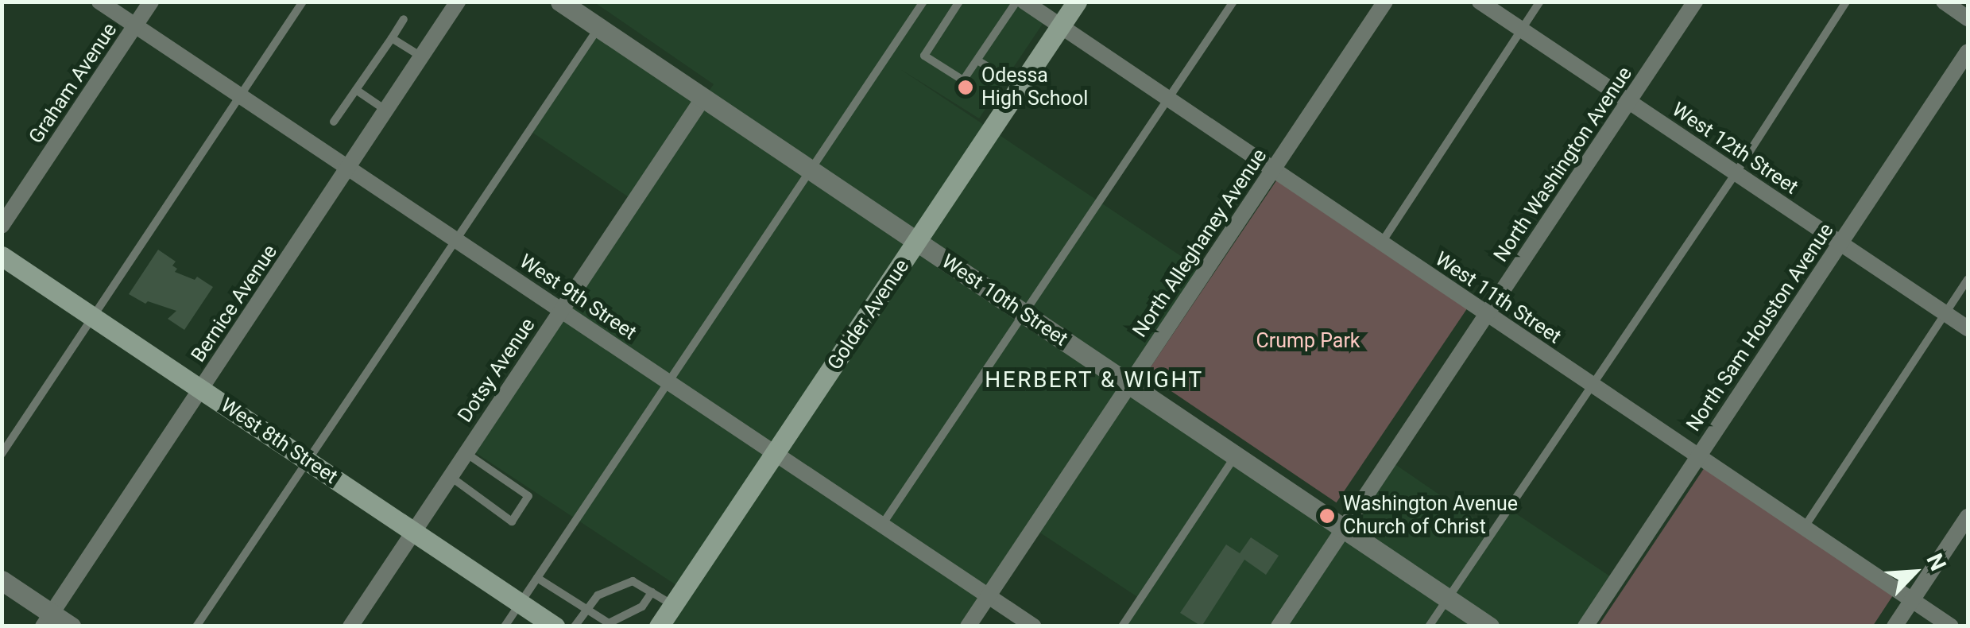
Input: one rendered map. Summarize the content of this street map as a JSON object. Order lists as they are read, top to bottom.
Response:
{
  "streets": {
    "main road": ["Golder Avenue", "West 8th Street"],
    "street": [
      "Graham Avenue",
      "West 12th Street",
      "North Washington Avenue",
      "North Alleghaney Avenue",
      "West 9th Street",
      "West 11th Street",
      "West 10th Street",
      "Bernice Avenue",
      "North Sam Houston Avenue",
      "Dotsy Avenue"
    ]
  },
  "crossings": [
    ["Graham Avenue", "West 9th Street"],
    ["West 12th Street", "North Washington Avenue"],
    ["West 12th Street", "North Sam Houston Avenue"],
    ["North Washington Avenue", "West 11th Street"],
    ["North Washington Avenue", "West 10th Street"],
    ["North Alleghaney Avenue", "West 9th Street"],
    ["North Alleghaney Avenue", "West 11th Street"],
    ["North Alleghaney Avenue", "West 10th Street"],
    ["West 9th Street", "Bernice Avenue"],
    ["West 9th Street", "Golder Avenue"],
    ["West 9th Street", "Dotsy Avenue"],
    ["West 11th Street", "Golder Avenue"],
    ["West 11th Street", "North Sam Houston Avenue"],
    ["West 10th Street", "Golder Avenue"],
    ["West 10th Street", "Dotsy Avenue"],
    ["Bernice Avenue", "West 8th Street"],
    ["Dotsy Avenue", "West 8th Street"]
  ],
  "districts": ["HERBERT & WIGHT"],
  "parks": ["Crump Park"],
  "places": ["Odessa High School", "Washington Avenue Church of Christ"],
  "north": "top right"
}
